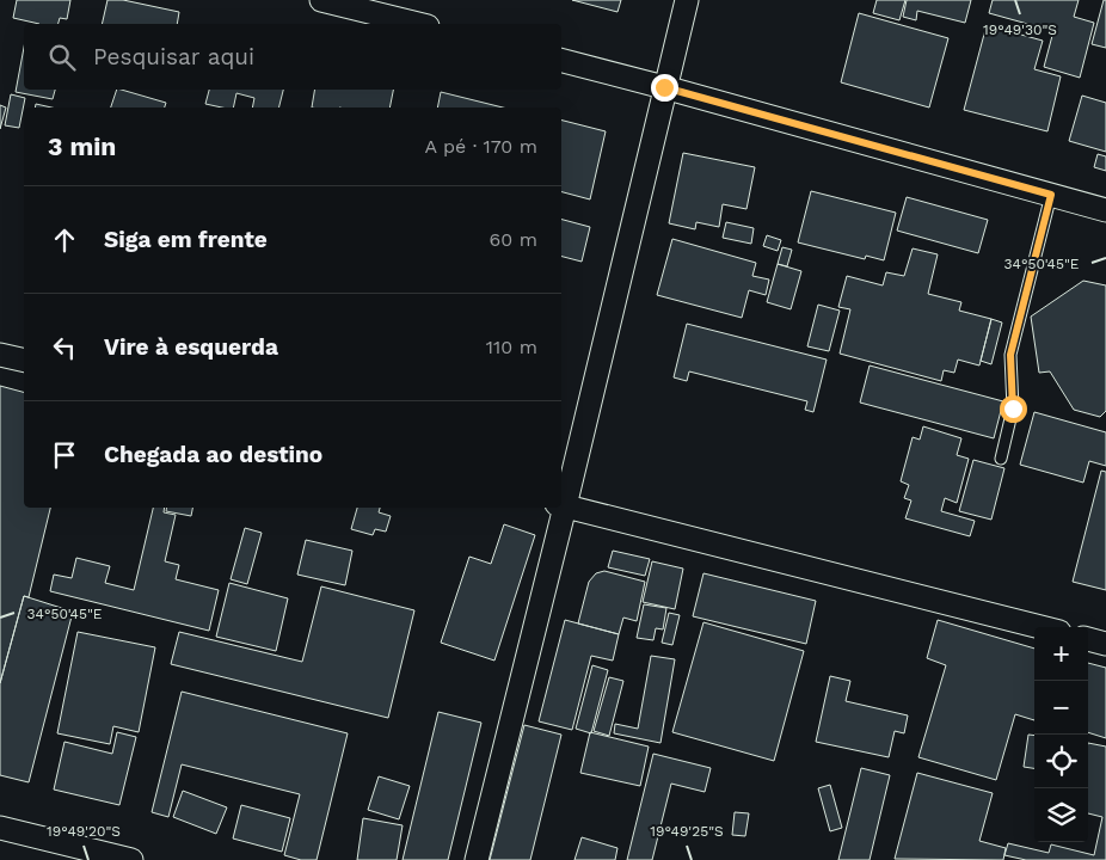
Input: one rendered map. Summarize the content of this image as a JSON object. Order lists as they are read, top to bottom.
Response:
{
  "page": {
    "search": "Pesquisar aqui",
    "heading": ["3 min", "A pé · 170 m"],
    "list": [
      ["Siga em frente", "60 m"],
      ["Vire à esquerda", "110 m"],
      "Chegada ao destino"
    ],
    "map_buttons": ["+", "−"]
  },
  "coordinates": [
    "19°49'30\"S",
    "34°50'45\"E",
    "19°49'20\"S",
    "19°49'25\"S"
  ]
}
